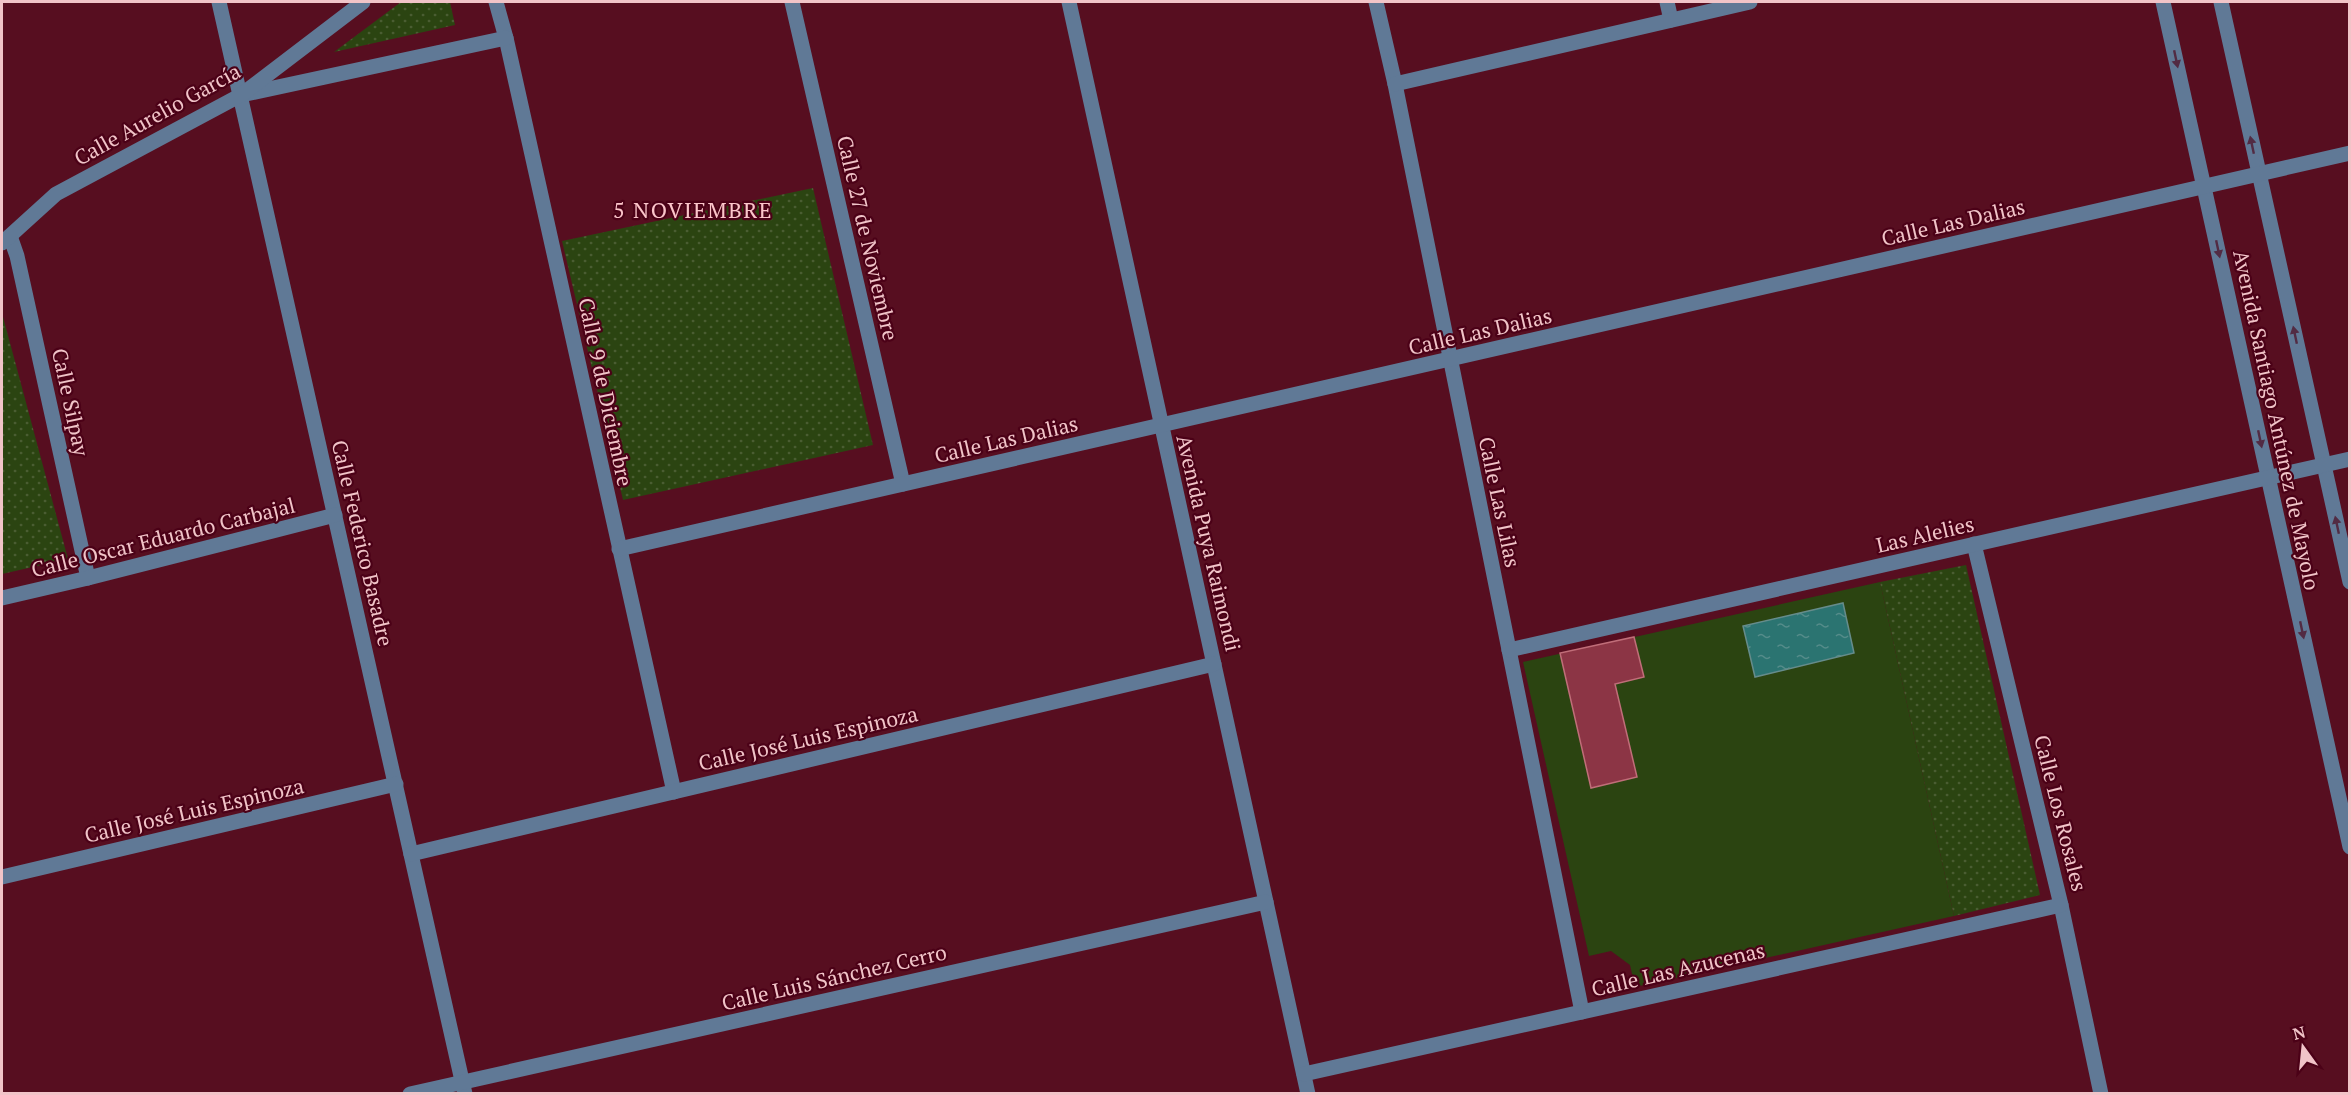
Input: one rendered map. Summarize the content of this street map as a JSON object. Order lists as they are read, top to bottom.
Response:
{
  "streets": {
    "street": [
      "Calle Aurelio García",
      "Calle Las Dalias",
      "Calle 27 de Noviembre",
      "Calle 9 de Diciembre",
      "Calle Silpay",
      "Avenida Santiago Antúnez de Mayolo",
      "Calle Las Lilas",
      "Las Alelies",
      "Calle Oscar Eduardo Carbajal",
      "Calle Federico Basadre",
      "Avenida Puya Raimondi",
      "Calle José Luis Espinoza",
      "Calle Los Rosales",
      "Calle Las Azucenas",
      "Calle Luis Sánchez Cerro"
    ]
  },
  "crossings": [
    ["Calle Aurelio García", "Calle Silpay"],
    ["Calle Aurelio García", "Calle Federico Basadre"],
    ["Calle Las Dalias", "Calle 27 de Noviembre"],
    ["Calle Las Dalias", "Calle 9 de Diciembre"],
    ["Calle Las Dalias", "Avenida Santiago Antúnez de Mayolo"],
    ["Calle Las Dalias", "Calle Las Lilas"],
    ["Calle Las Dalias", "Avenida Puya Raimondi"],
    ["Calle 9 de Diciembre", "Calle José Luis Espinoza"],
    ["Calle Silpay", "Calle Oscar Eduardo Carbajal"],
    ["Avenida Santiago Antúnez de Mayolo", "Las Alelies"],
    ["Calle Las Lilas", "Las Alelies"],
    ["Calle Las Lilas", "Calle Las Azucenas"],
    ["Las Alelies", "Calle Los Rosales"],
    ["Calle Oscar Eduardo Carbajal", "Calle Federico Basadre"],
    ["Calle Federico Basadre", "Calle José Luis Espinoza"],
    ["Calle Federico Basadre", "Calle Luis Sánchez Cerro"],
    ["Avenida Puya Raimondi", "Calle José Luis Espinoza"],
    ["Avenida Puya Raimondi", "Calle Las Azucenas"],
    ["Avenida Puya Raimondi", "Calle Luis Sánchez Cerro"],
    ["Calle Los Rosales", "Calle Las Azucenas"]
  ],
  "districts": ["5 NOVIEMBRE"],
  "north": "top"
}
